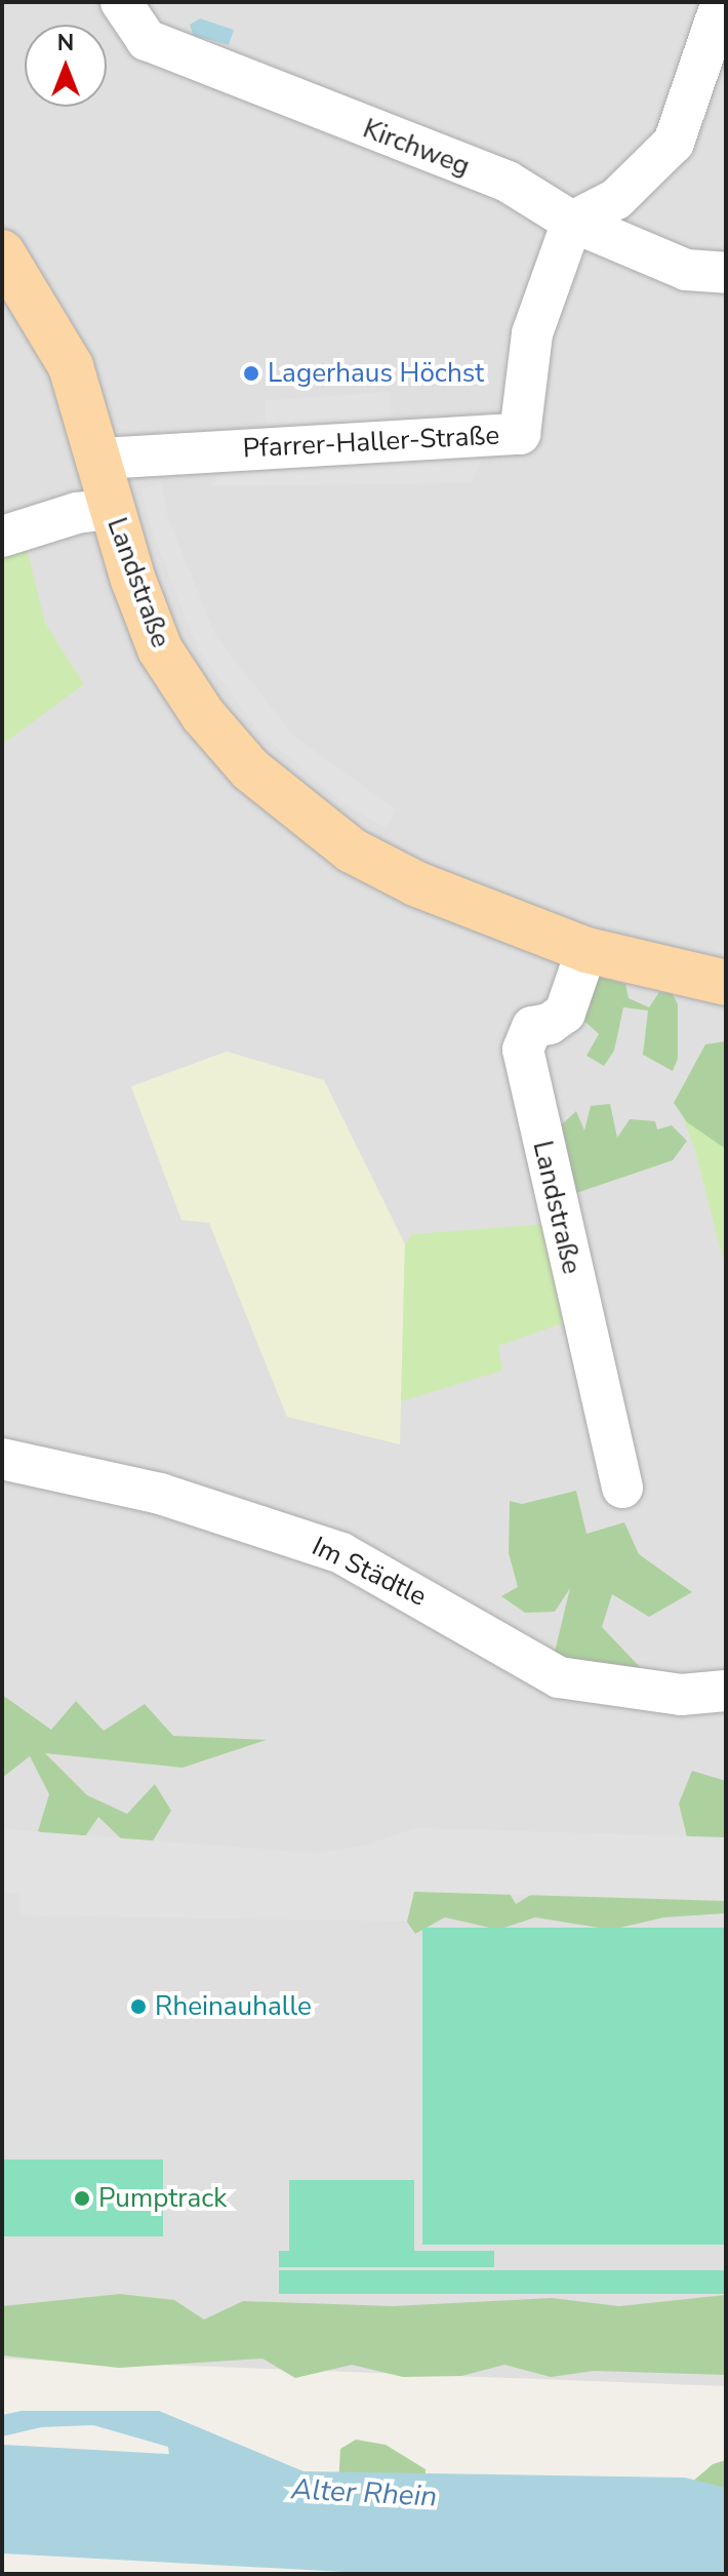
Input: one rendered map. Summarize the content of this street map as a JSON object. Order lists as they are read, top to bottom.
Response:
{
  "streets": {
    "main road": ["Landstraße"],
    "street": ["Kirchweg", "Pfarrer-Haller-Straße", "Im Städtle"]
  },
  "crossings": [
    ["Kirchweg", "Pfarrer-Haller-Straße"],
    ["Pfarrer-Haller-Straße", "Landstraße"]
  ],
  "water": ["Alter Rhein"],
  "places": ["Lagerhaus Höchst", "Rheinauhalle", "Pumptrack"],
  "north": "top"
}
